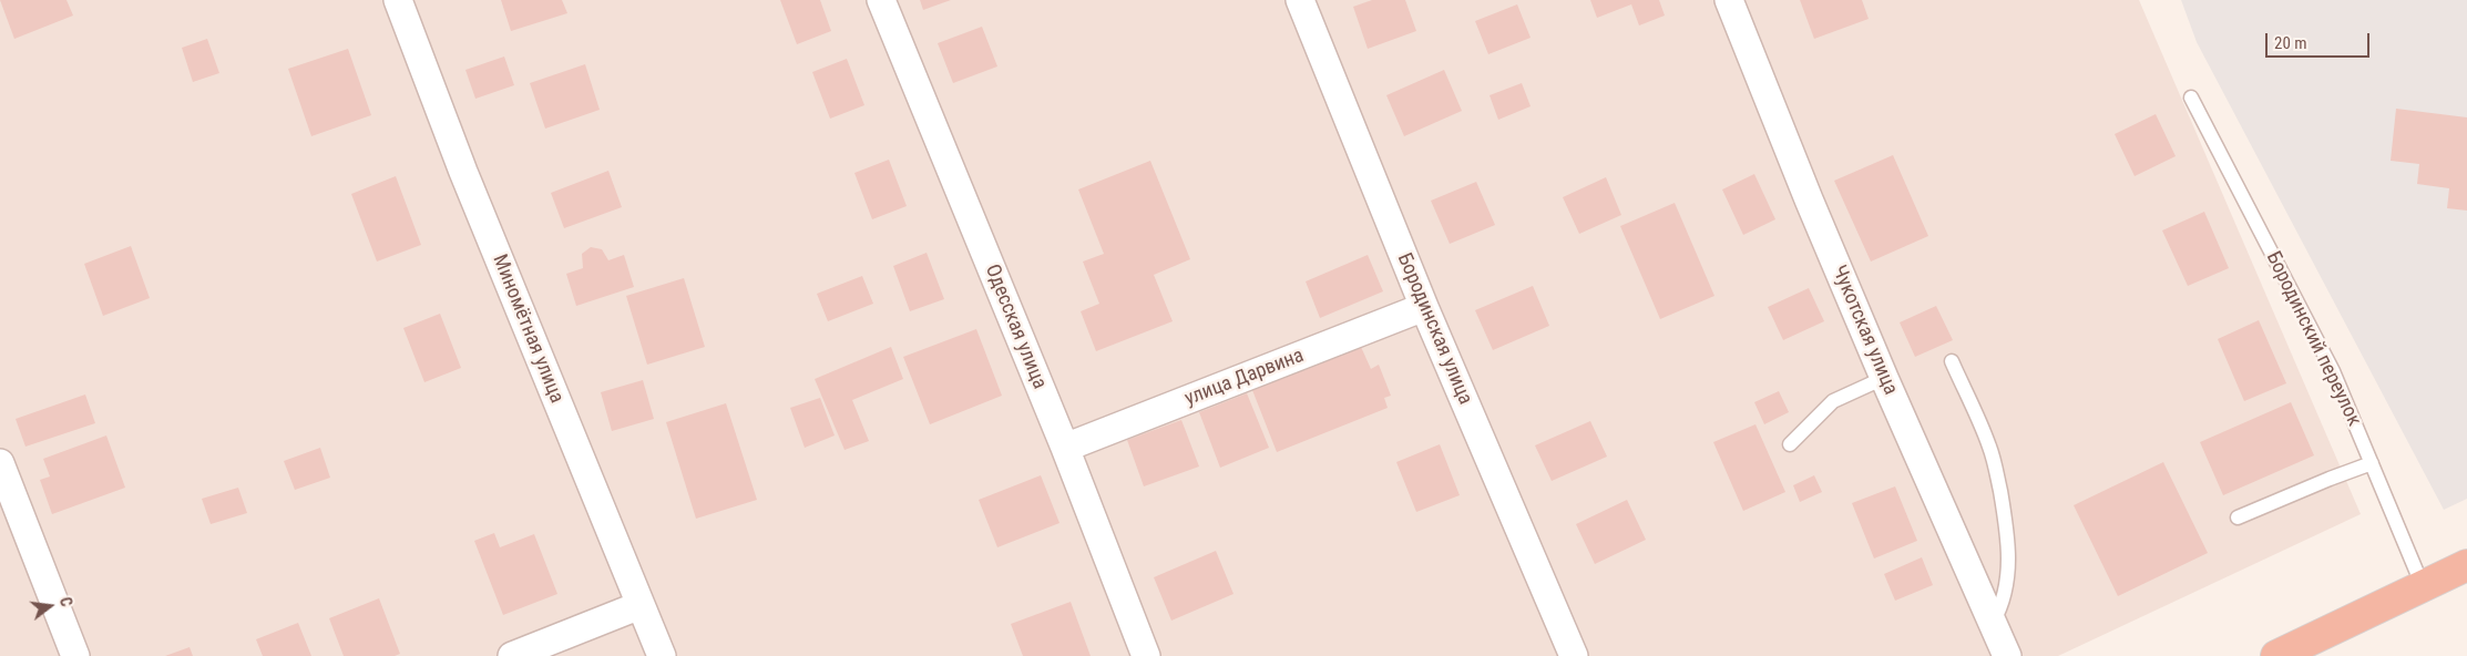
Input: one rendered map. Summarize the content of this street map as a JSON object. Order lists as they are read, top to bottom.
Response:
{
  "streets": {
    "street": [
      "Одесская улица",
      "Миномётная улица",
      "Бородинская улица",
      "Чукотская улица",
      "улица Дарвина"
    ],
    "lane": ["Бородинский переулок"]
  },
  "crossings": [
    ["Одесская улица", "улица Дарвина"],
    ["Бородинская улица", "улица Дарвина"]
  ],
  "scale_bar": "20 m",
  "north": "right"
}
